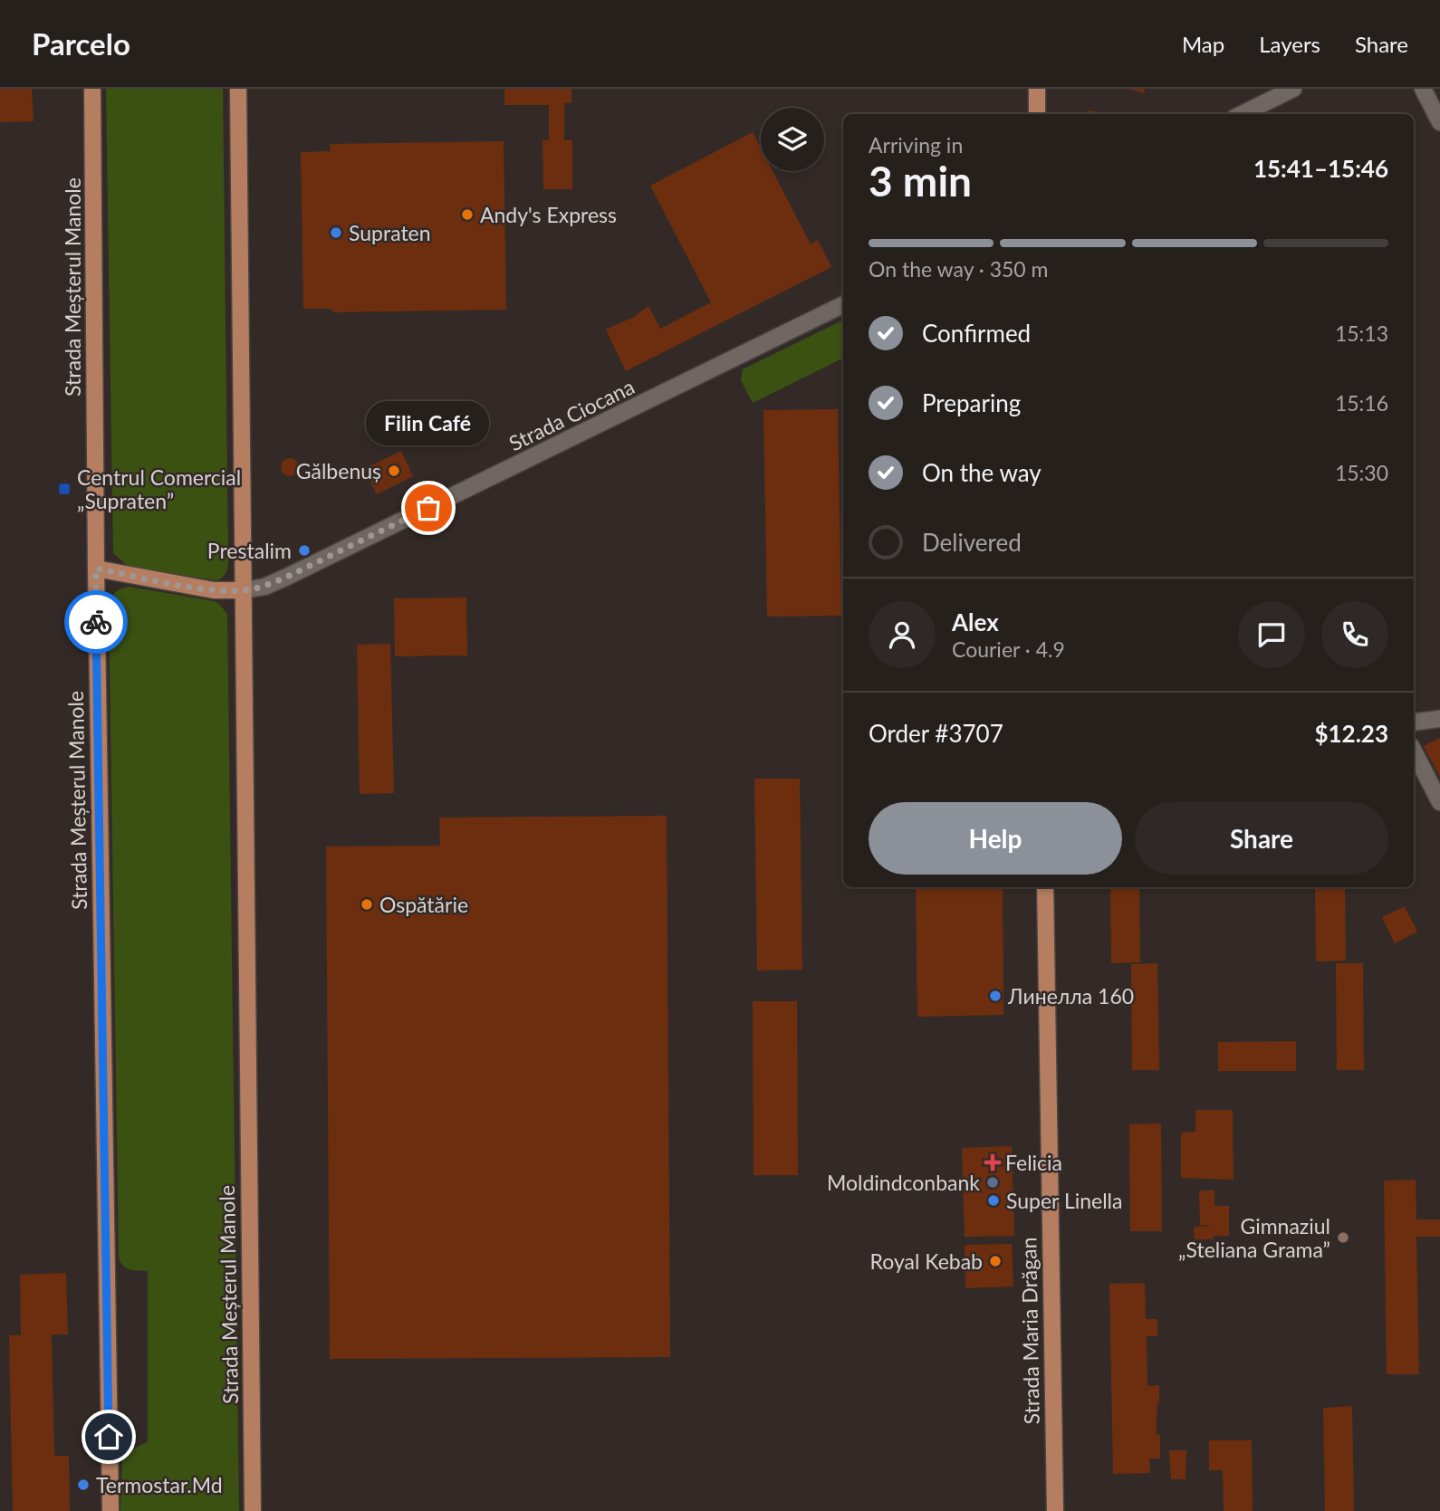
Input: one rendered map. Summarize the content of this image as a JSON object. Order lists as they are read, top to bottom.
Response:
{
  "streets": {
    "main road": ["Strada Meșterul Manole", "Strada Maria Drăgan"],
    "street": ["Strada Ciocana"]
  },
  "crossings": [
    ["Strada Meșterul Manole", "Strada Ciocana"]
  ],
  "places": {
    "other": [
      "Andy's Express",
      "Supraten",
      "Gălbenuș",
      "Filin Café",
      "Prestalim",
      "Ospătărie",
      "Линелла 160",
      "Moldindconbank",
      "Super Linella",
      "Gimnaziul „Steliana Grama”",
      "Royal Kebab",
      "Termostar.Md"
    ],
    "transit": ["Centrul Comercial „Supraten”"],
    "health": ["Felicia"]
  },
  "page": {
    "header": "Parcelo",
    "nav": ["Map", "Layers", "Share"],
    "heading": ["3 min", "Arriving in", "15:41–15:46"],
    "panel": [
      "Alex",
      "Courier · 4.9",
      "Order #3707",
      "$12.23"
    ],
    "bar": "On the way · 350 m",
    "list": [
      ["Confirmed", "15:13"],
      ["Preparing", "15:16"],
      ["On the way", "15:30"],
      "Delivered"
    ],
    "bubble": "Filin Café",
    "buttons": ["Help", "Share"]
  }
}
